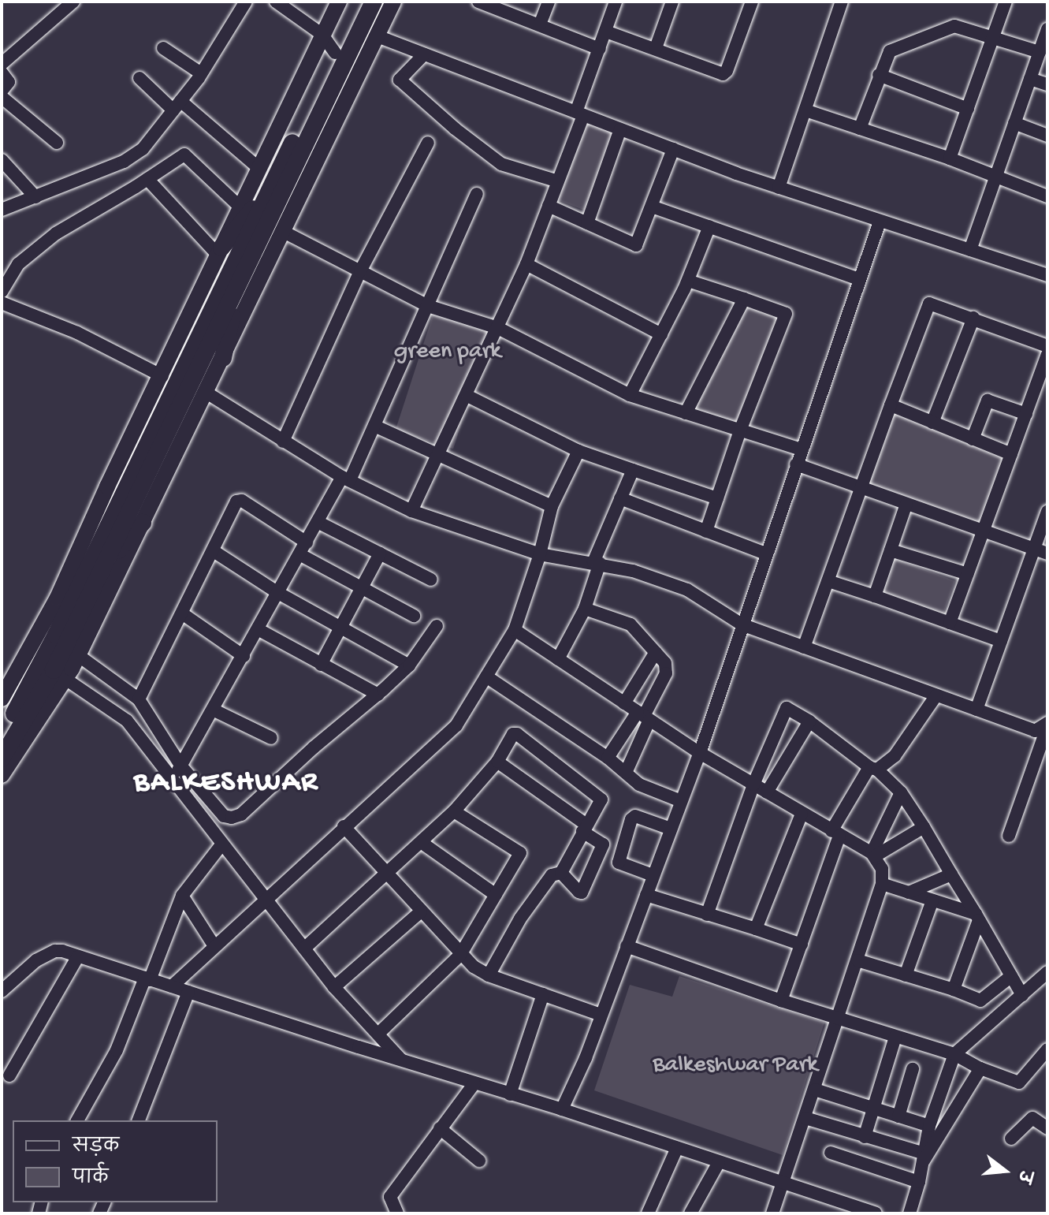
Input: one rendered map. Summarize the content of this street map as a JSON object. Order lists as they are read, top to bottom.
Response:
{
  "districts": ["BALKESHWAR"],
  "parks": ["green park", "Balkeshwar Park"],
  "legend": ["सड़क", "पार्क"],
  "north": "right"
}
